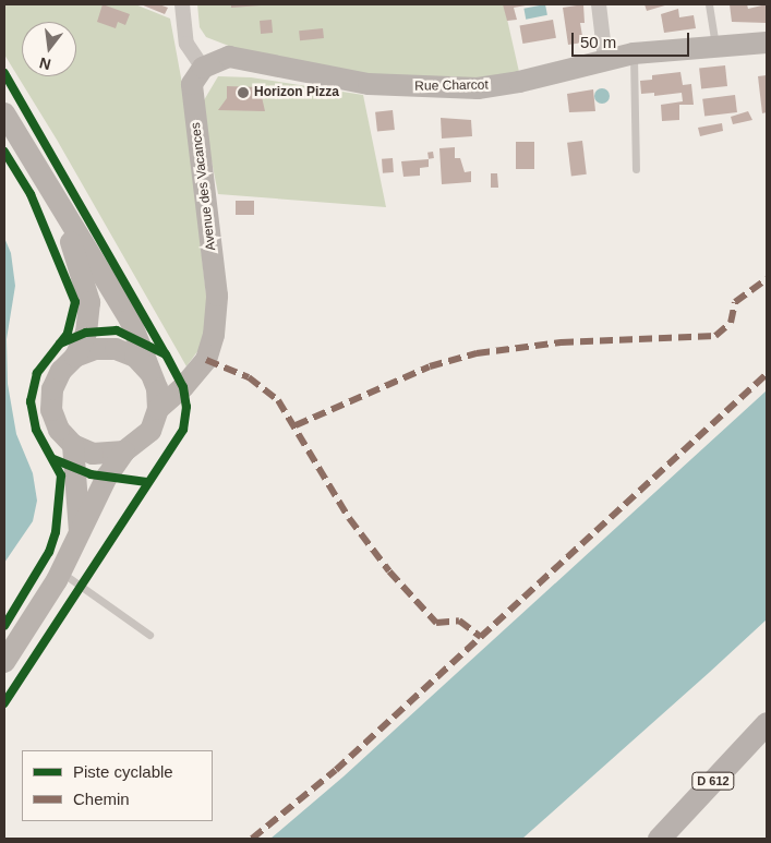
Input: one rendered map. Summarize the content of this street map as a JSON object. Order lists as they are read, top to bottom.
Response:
{
  "streets": {
    "main road": ["D 612"],
    "street": ["Rue Charcot", "Avenue des Vacances"]
  },
  "crossings": [
    ["Rue Charcot", "Avenue des Vacances"]
  ],
  "places": ["Horizon Pizza"],
  "legend": ["Piste cyclable", "Chemin"],
  "scale_bar": "50 m",
  "north": "bottom"
}
